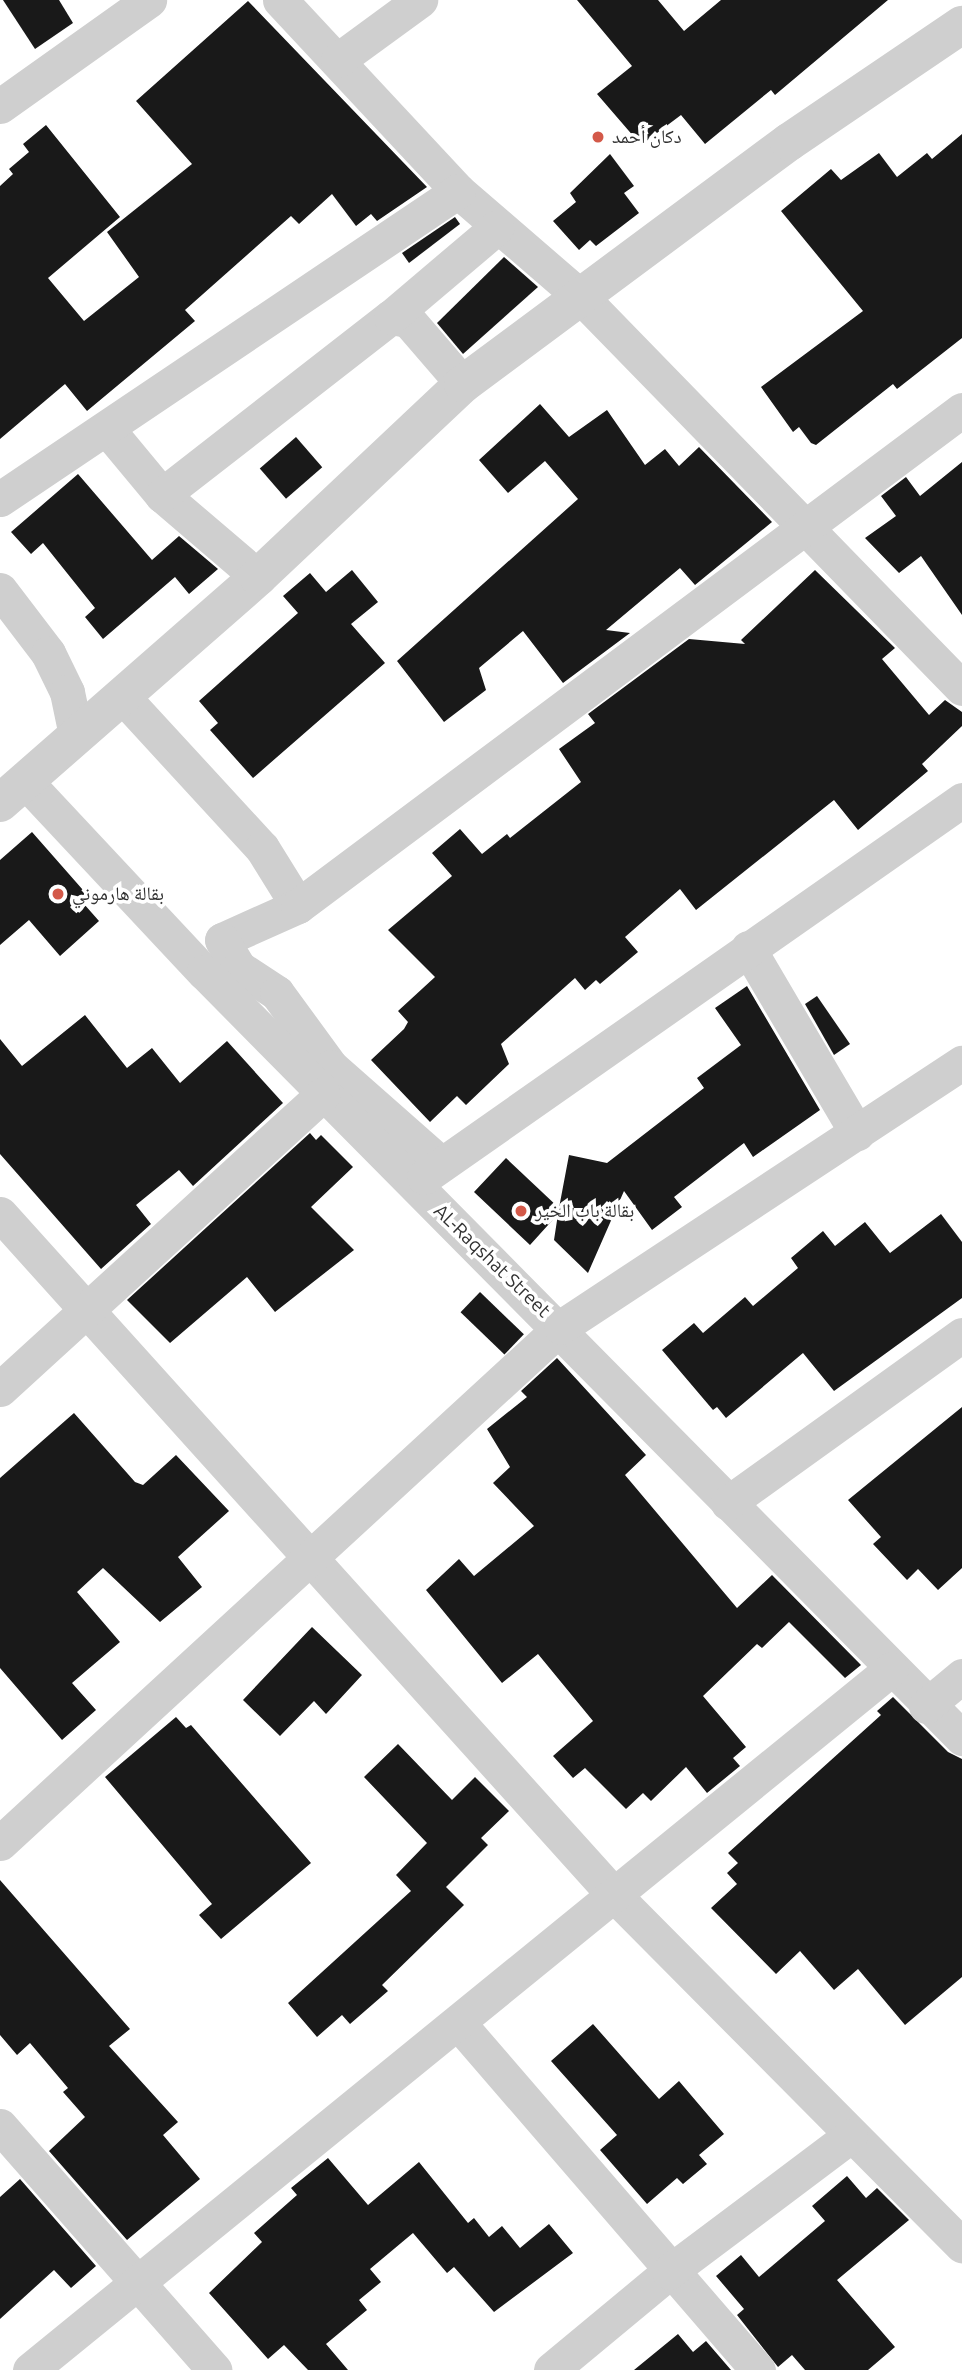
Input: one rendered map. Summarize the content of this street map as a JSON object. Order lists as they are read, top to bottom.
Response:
{
  "streets": {
    "street": ["AL-Raqshat Street"]
  },
  "places": ["دكان أحمد", "بقالة هارموني", "بقالة باب الخير"]
}
